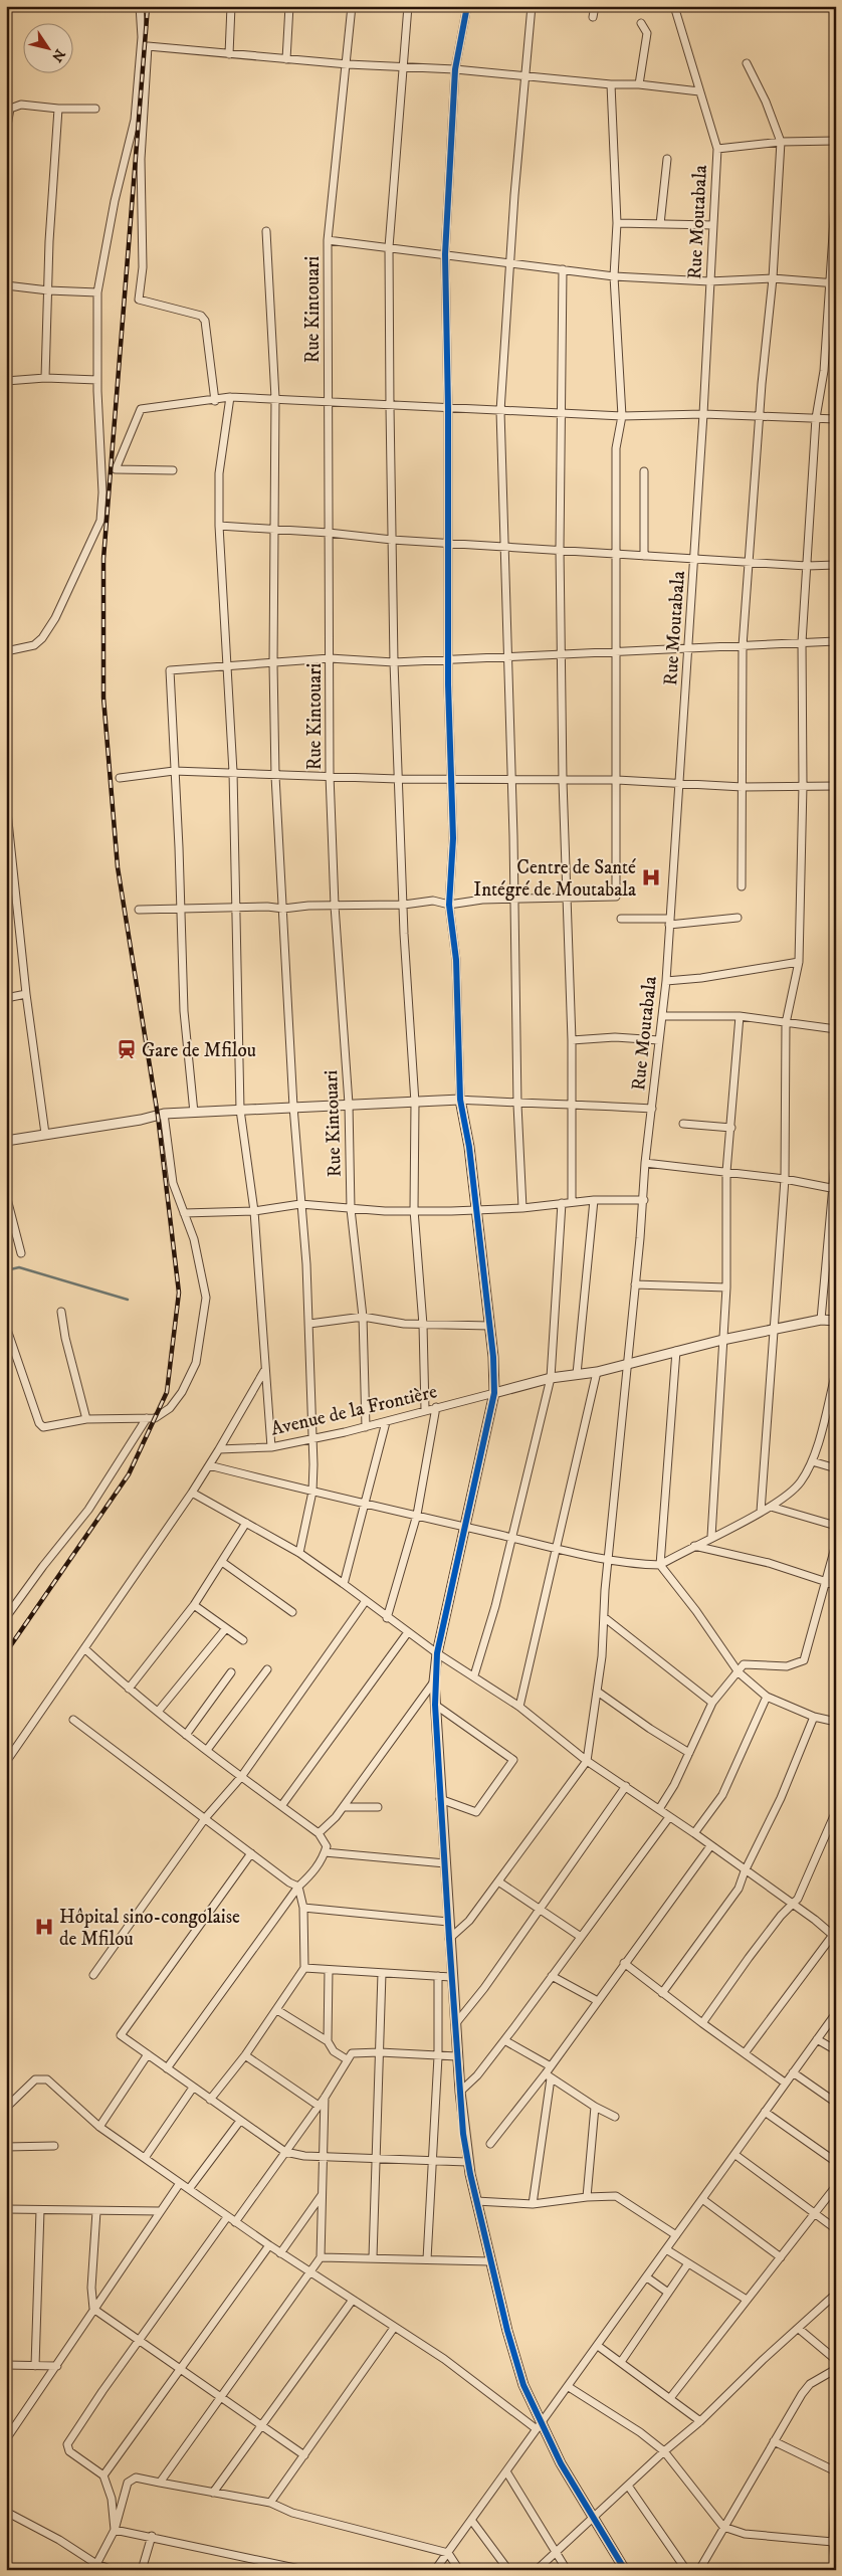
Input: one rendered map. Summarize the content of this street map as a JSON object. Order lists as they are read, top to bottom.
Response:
{
  "streets": {
    "street": ["Rue Moutabala", "Rue Kintouari", "Avenue de la Frontière"]
  },
  "crossings": [
    ["Rue Moutabala", "Avenue de la Frontière"],
    ["Rue Kintouari", "Avenue de la Frontière"]
  ],
  "places": {
    "hospital": ["Centre de Santé Intégré de Moutabala", "Hôpital sino-congolaise de Mfilou"],
    "station": ["Gare de Mfilou"]
  },
  "north": "bottom right"
}
